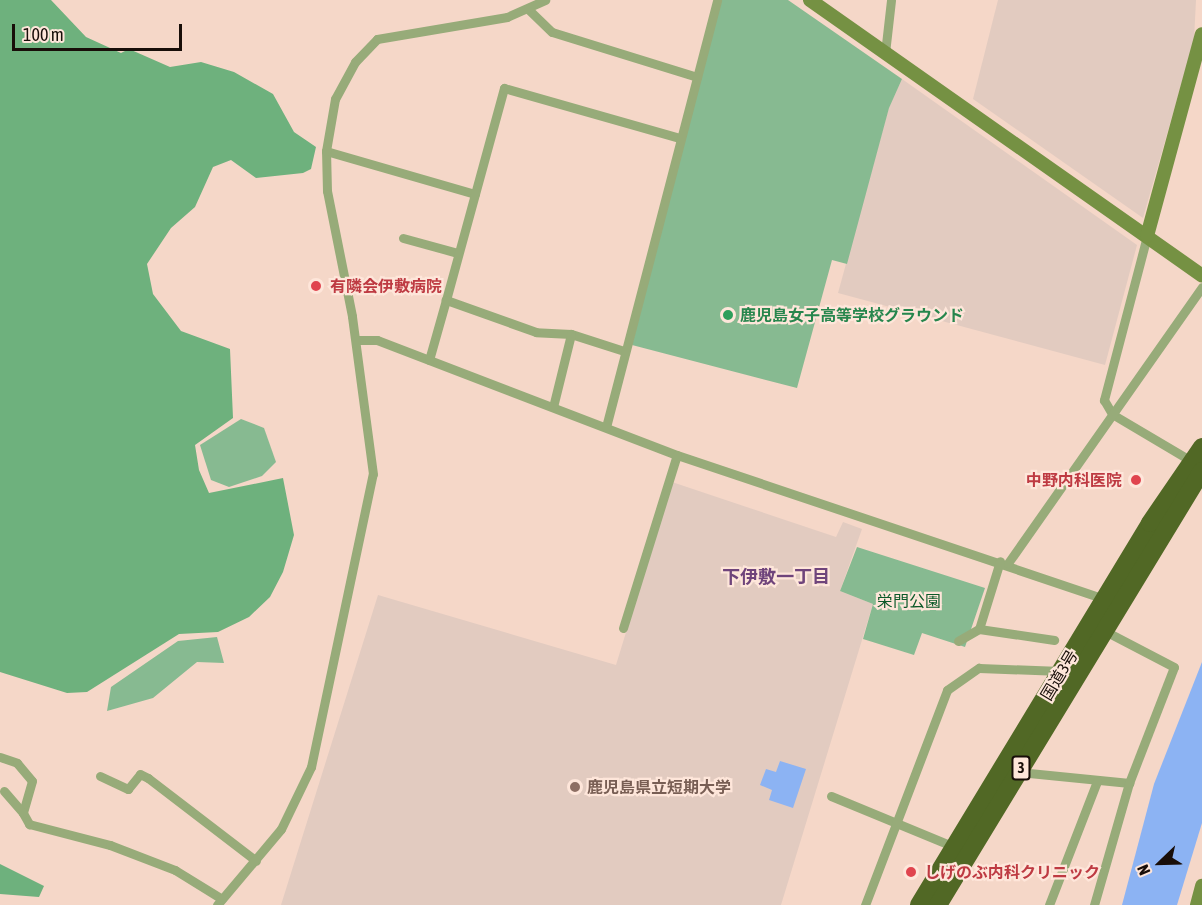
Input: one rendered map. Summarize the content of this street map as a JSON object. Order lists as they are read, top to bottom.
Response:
{
  "streets": {
    "highway": ["国道3号", "3"]
  },
  "districts": ["下伊敷一丁目"],
  "parks": ["栄門公園"],
  "places": [
    "有隣会伊敷病院",
    "鹿児島女子高等学校グラウンド",
    "中野内科医院",
    "鹿児島県立短期大学",
    "しげのぶ内科クリニック"
  ],
  "scale_bar": "100 m",
  "north": "bottom left"
}
